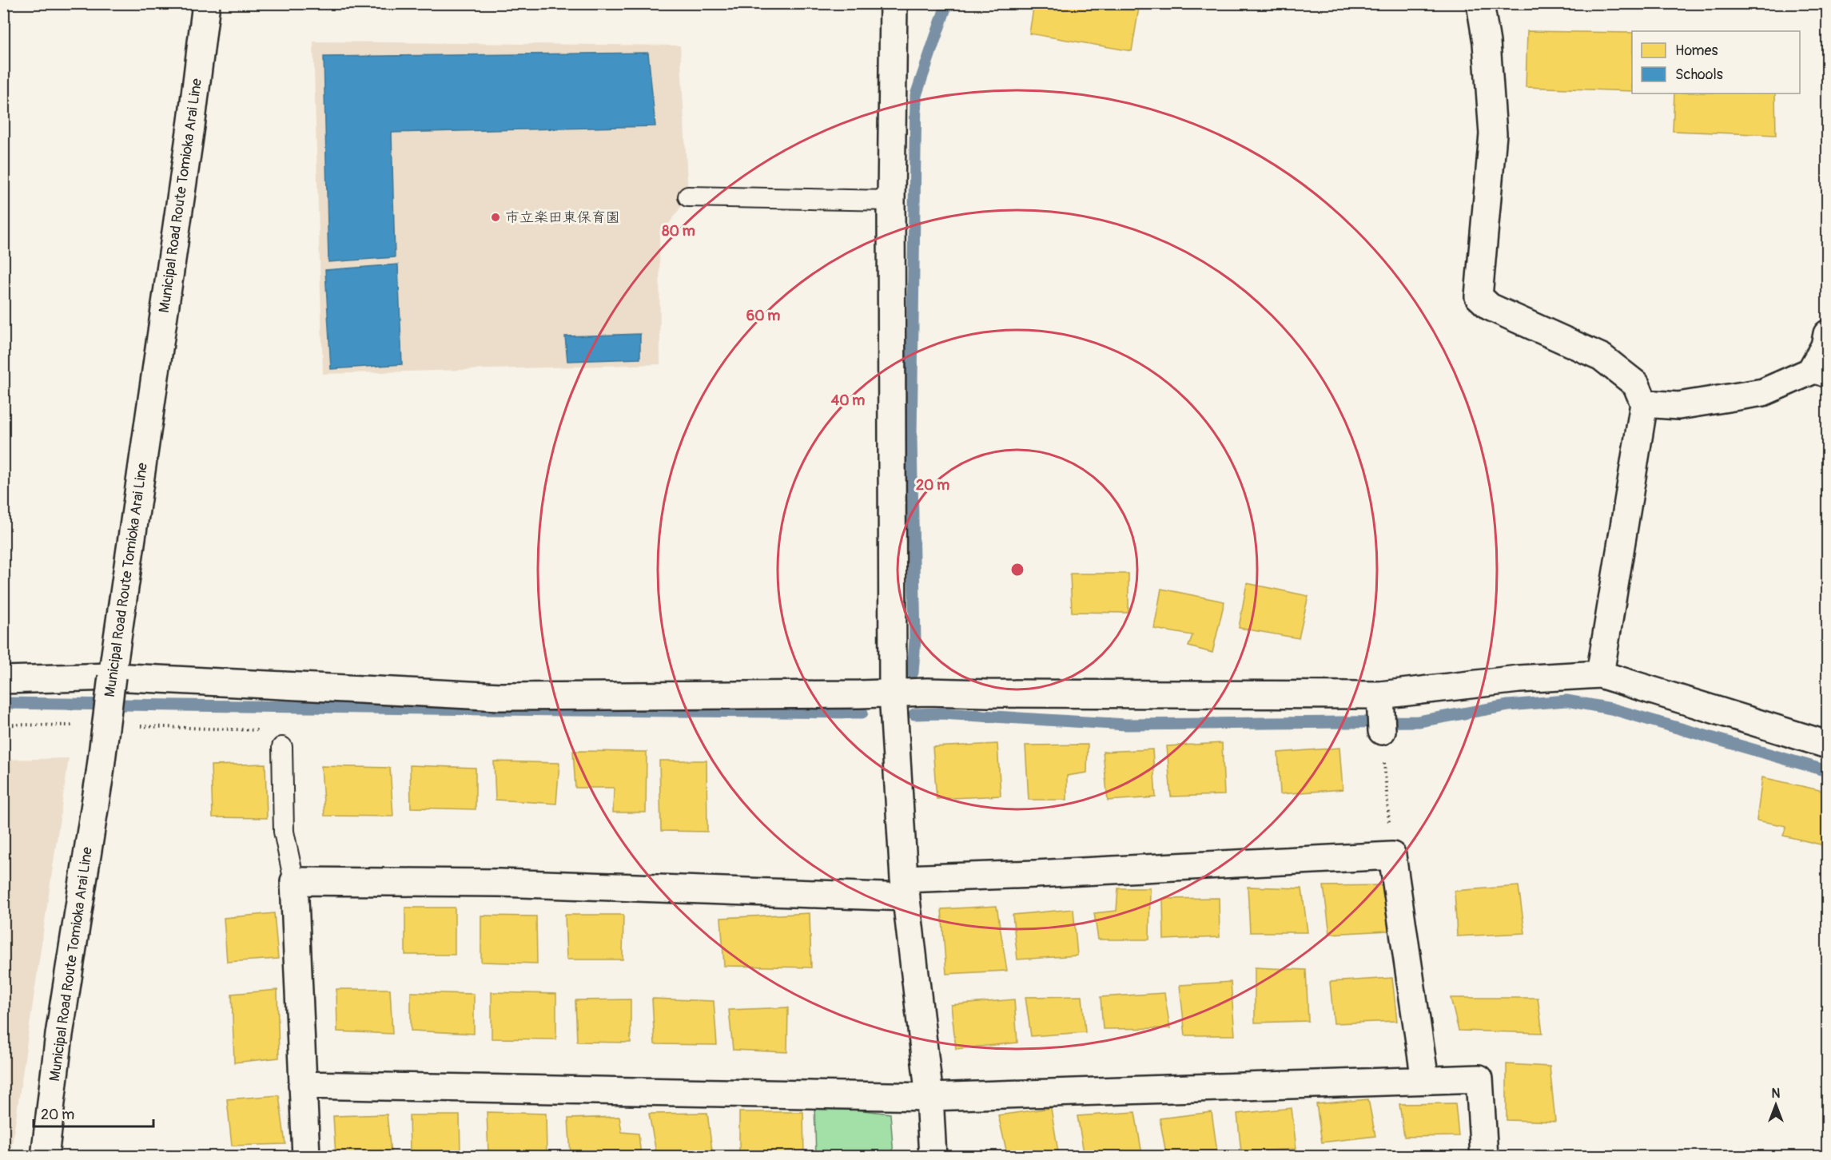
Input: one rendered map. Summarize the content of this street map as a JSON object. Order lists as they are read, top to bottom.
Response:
{
  "streets": {
    "street": ["Municipal Road Route Tomioka Arai Line"]
  },
  "places": ["市立楽田東保育園"],
  "legend": ["Homes", "Schools"],
  "scale_bar": "20 m",
  "north": "top",
  "rings": [
    "80 m",
    "60 m",
    "40 m",
    "20 m"
  ]
}
